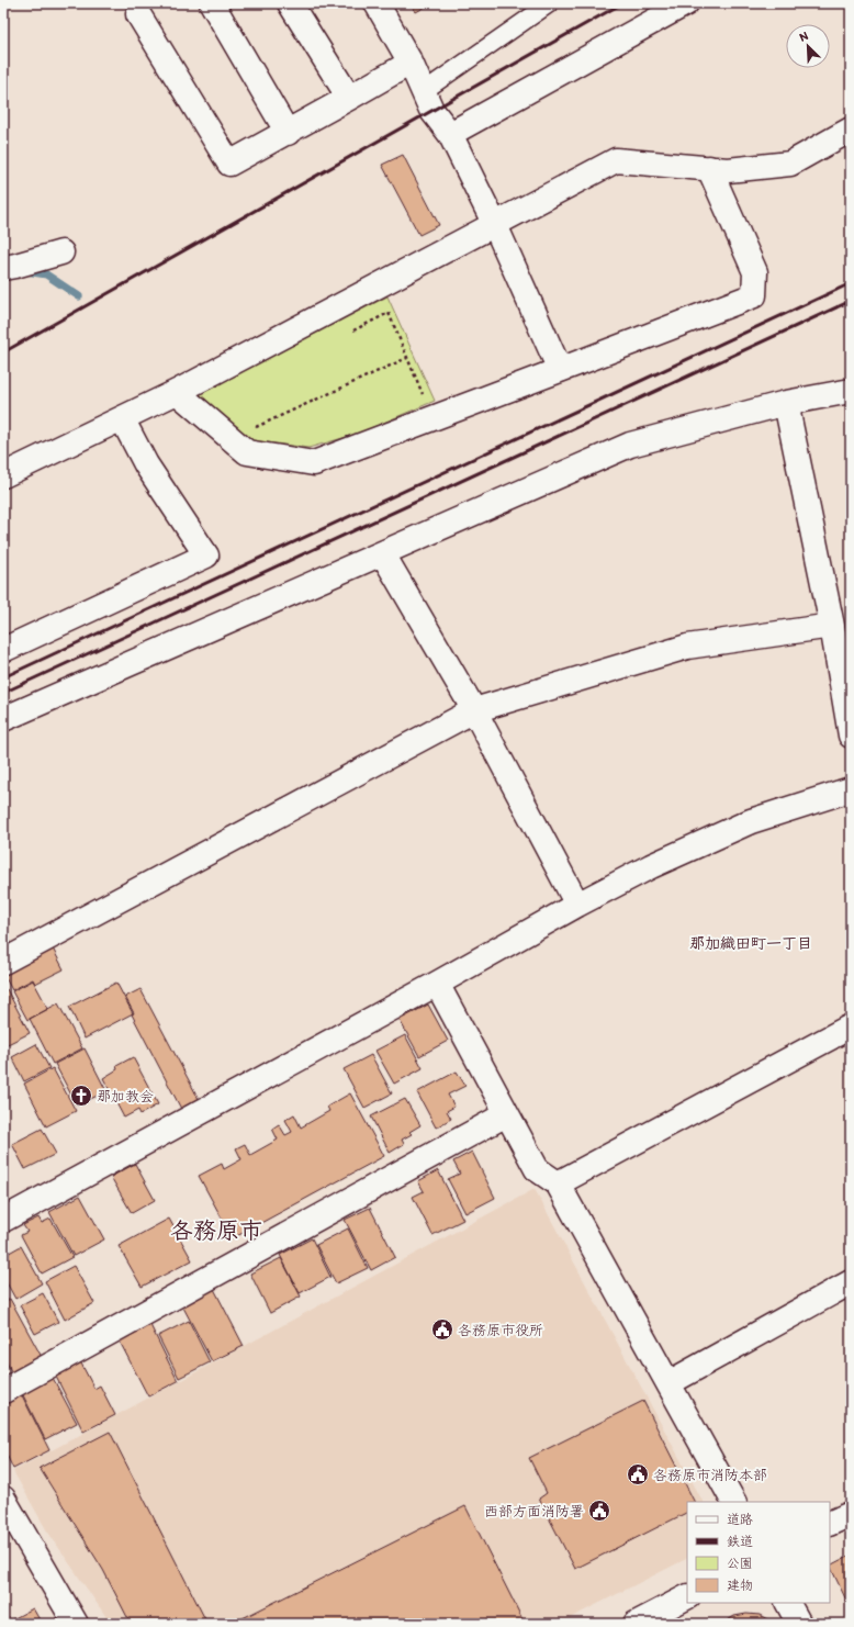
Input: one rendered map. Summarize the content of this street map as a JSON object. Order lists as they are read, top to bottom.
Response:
{
  "districts": ["那加織田町一丁目", "各務原市"],
  "places": {
    "church": ["那加教会"],
    "public building": ["各務原市役所", "各務原市消防本部", "西部方面消防署"]
  },
  "legend": [
    "道路",
    "鉄道",
    "公園",
    "建物"
  ],
  "north": "top left"
}
